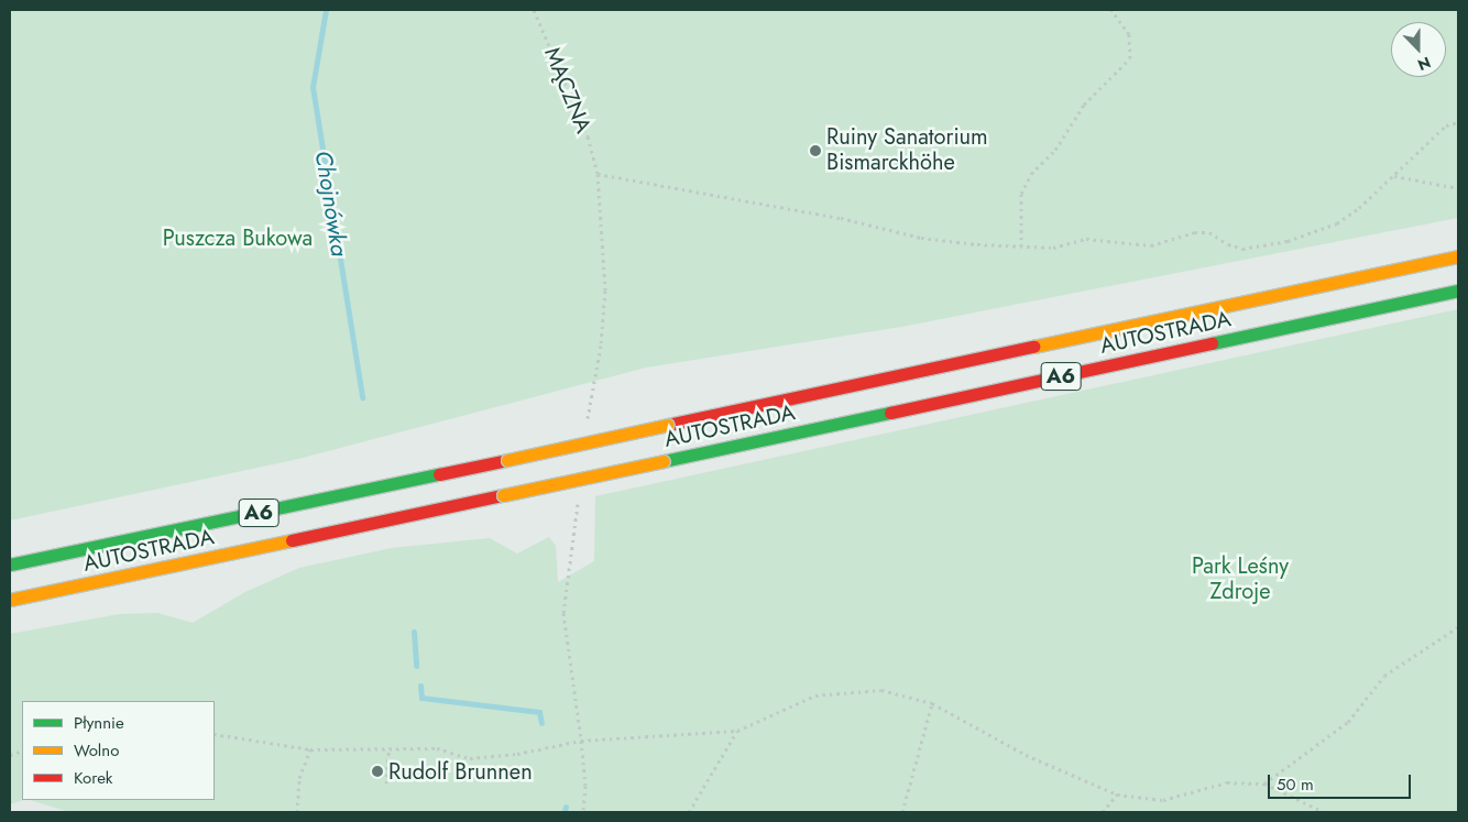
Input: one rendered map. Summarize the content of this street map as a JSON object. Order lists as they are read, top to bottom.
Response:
{
  "streets": {
    "highway": ["AUTOSTRADA", "A6"],
    "path": ["MĄCZNA"]
  },
  "water": ["Chojnówka"],
  "parks": ["Puszcza Bukowa", "Park Leśny Zdroje"],
  "places": ["Ruiny Sanatorium Bismarckhöhe", "Rudolf Brunnen"],
  "legend": ["Płynnie", "Wolno", "Korek"],
  "scale_bar": "50 m",
  "north": "bottom"
}
